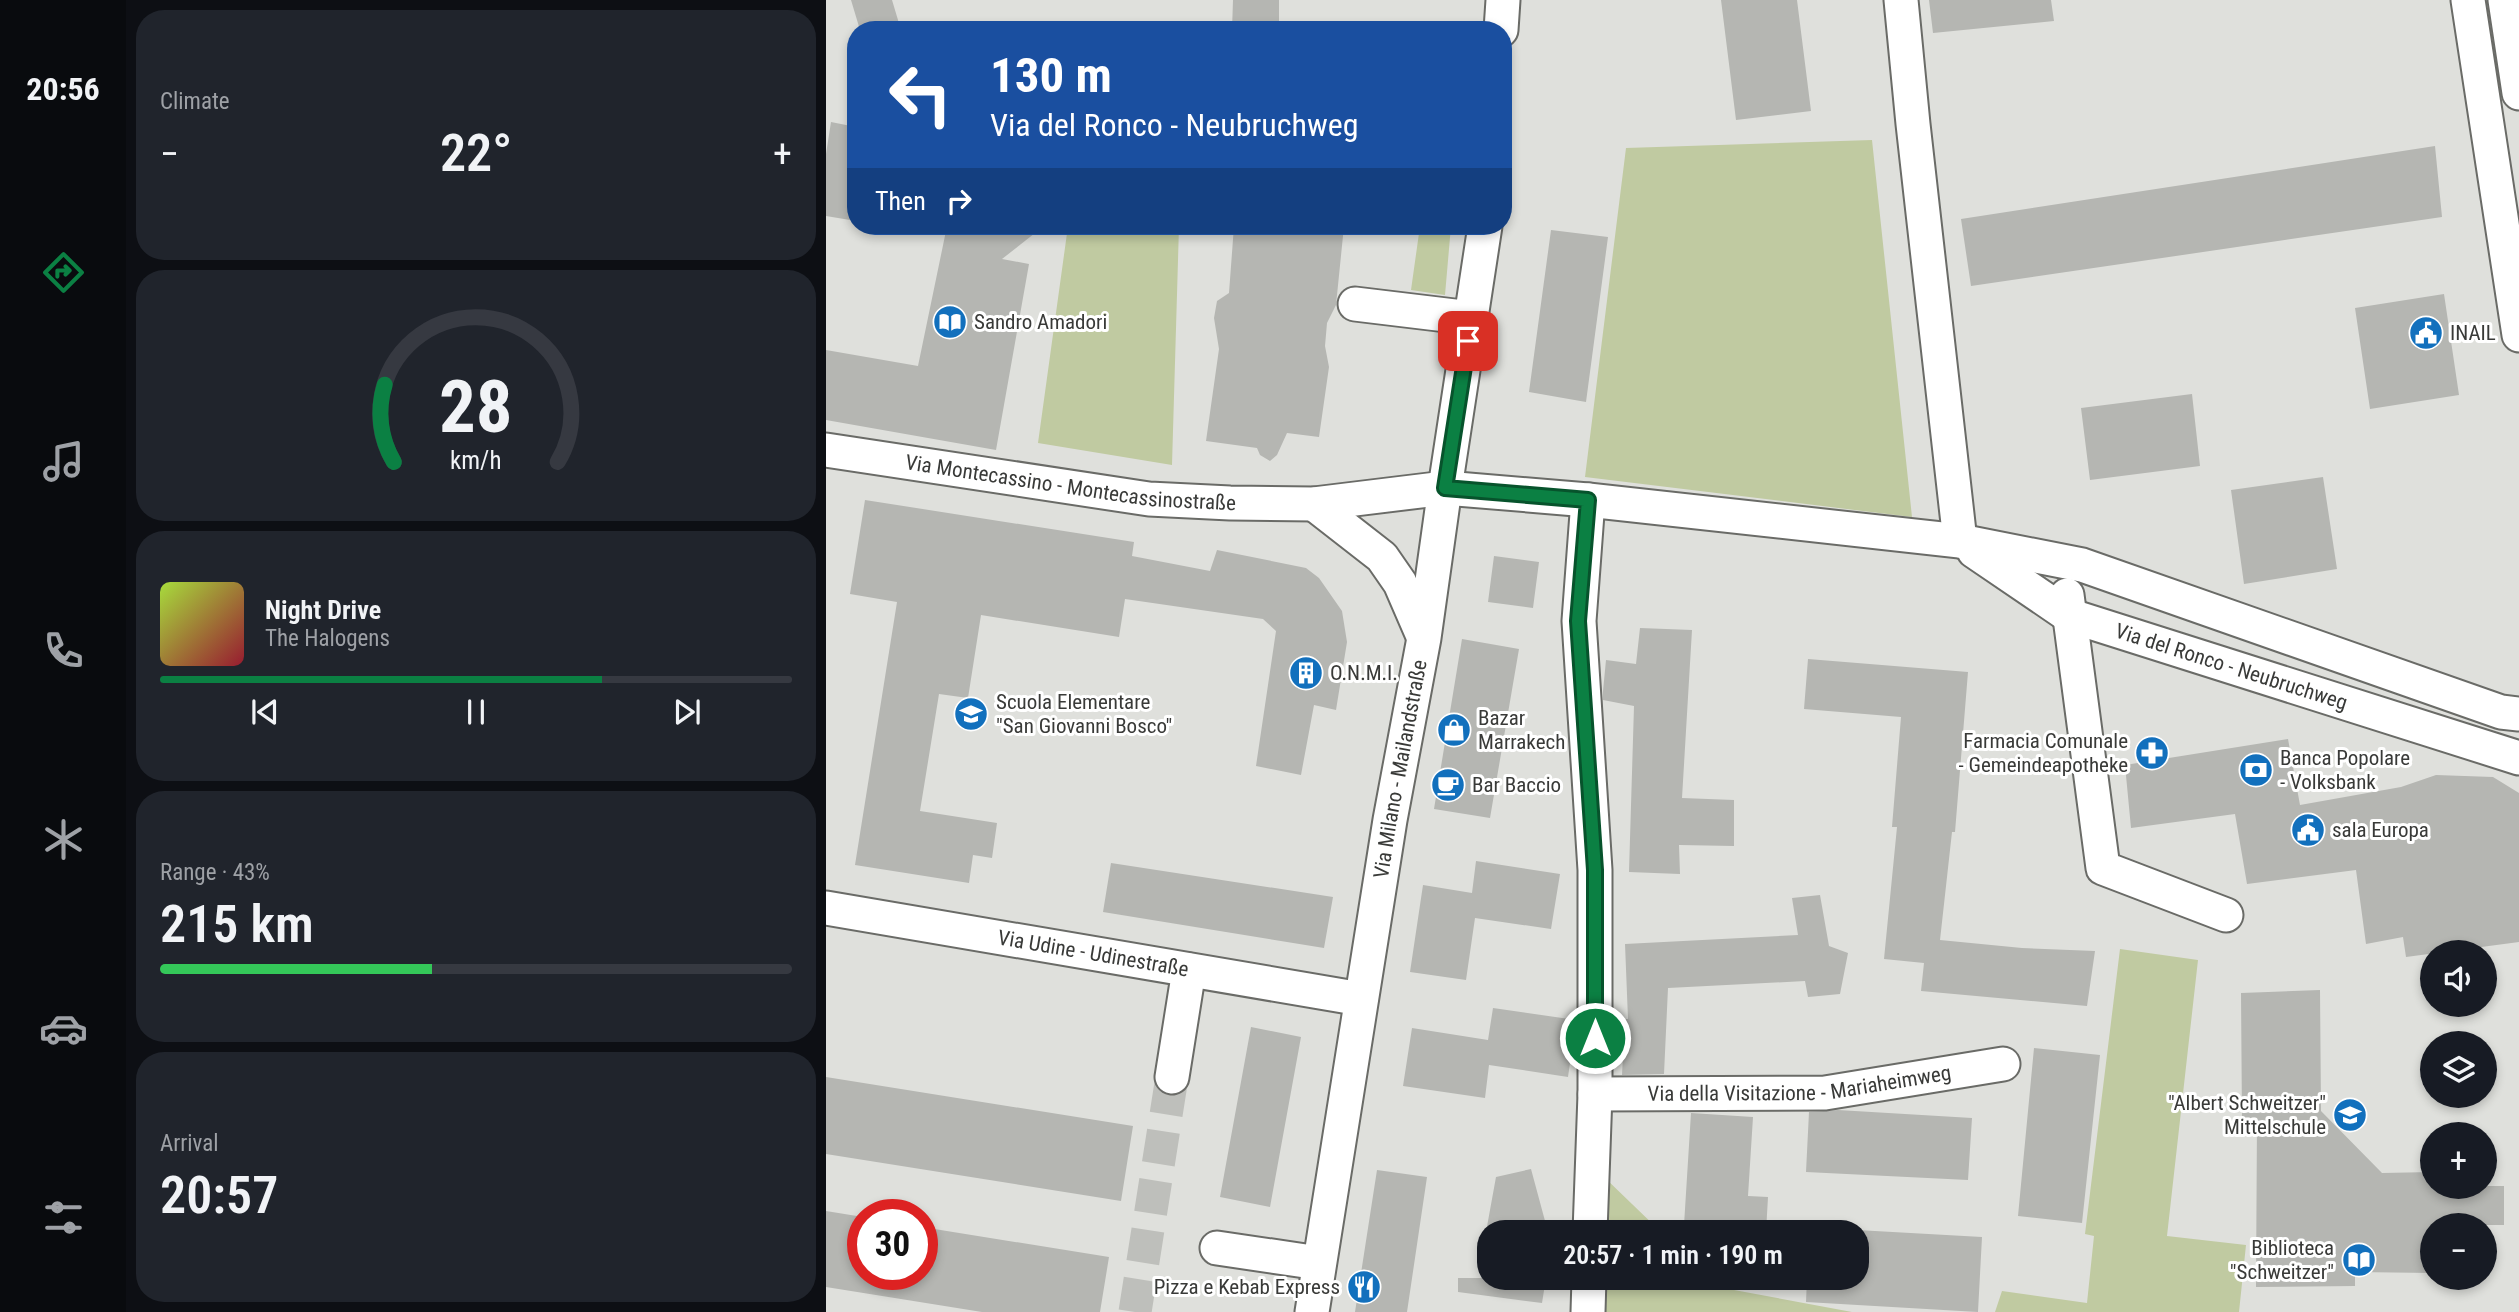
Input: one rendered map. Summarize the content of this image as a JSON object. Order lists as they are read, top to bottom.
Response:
{
  "streets": {
    "street": [
      "Via Montecassino - Montecassinostraße",
      "Via del Ronco - Neubruchweg",
      "Via Milano - Mailandstraße",
      "Via Udine - Udinestraße",
      "Via della Visitazione - Mariaheimweg"
    ]
  },
  "crossings": [
    ["Via Montecassino - Montecassinostraße", "Via del Ronco - Neubruchweg"],
    ["Via Montecassino - Montecassinostraße", "Via Milano - Mailandstraße"],
    ["Via del Ronco - Neubruchweg", "Via Milano - Mailandstraße"],
    ["Via Milano - Mailandstraße", "Via Udine - Udinestraße"]
  ],
  "places": {
    "library": ["Sandro Amadori", "Biblioteca \"Schweitzer\""],
    "public building": ["INAIL", "sala Europa"],
    "building": ["O.N.M.I."],
    "school or university": ["Scuola Elementare \"San Giovanni Bosco\"", "\"Albert Schweitzer\" Mittelschule"],
    "shop": ["Bazar Marrakech"],
    "pharmacy": ["Farmacia Comunale - Gemeindeapotheke"],
    "bank": ["Banca Popolare - Volksbank"],
    "cafe": ["Bar Baccio"],
    "restaurant": ["Pizza e Kebab Express"]
  },
  "page": {
    "tabs": "20:56",
    "tile": [
      "Climate",
      ["Range · 43%", "215 km"],
      ["Arrival", "20:57"]
    ],
    "turn": ["130 m", "Via del Ronco - Neubruchweg"],
    "heat": ["−", "22°", "+"],
    "then": "Then",
    "song": ["Night Drive", "The Halogens"],
    "map_buttons": ["+", "−"],
    "limit": "30",
    "trip": "20:57 · 1 min · 190 m",
    "gauge": ["28", "km/h"]
  }
}
